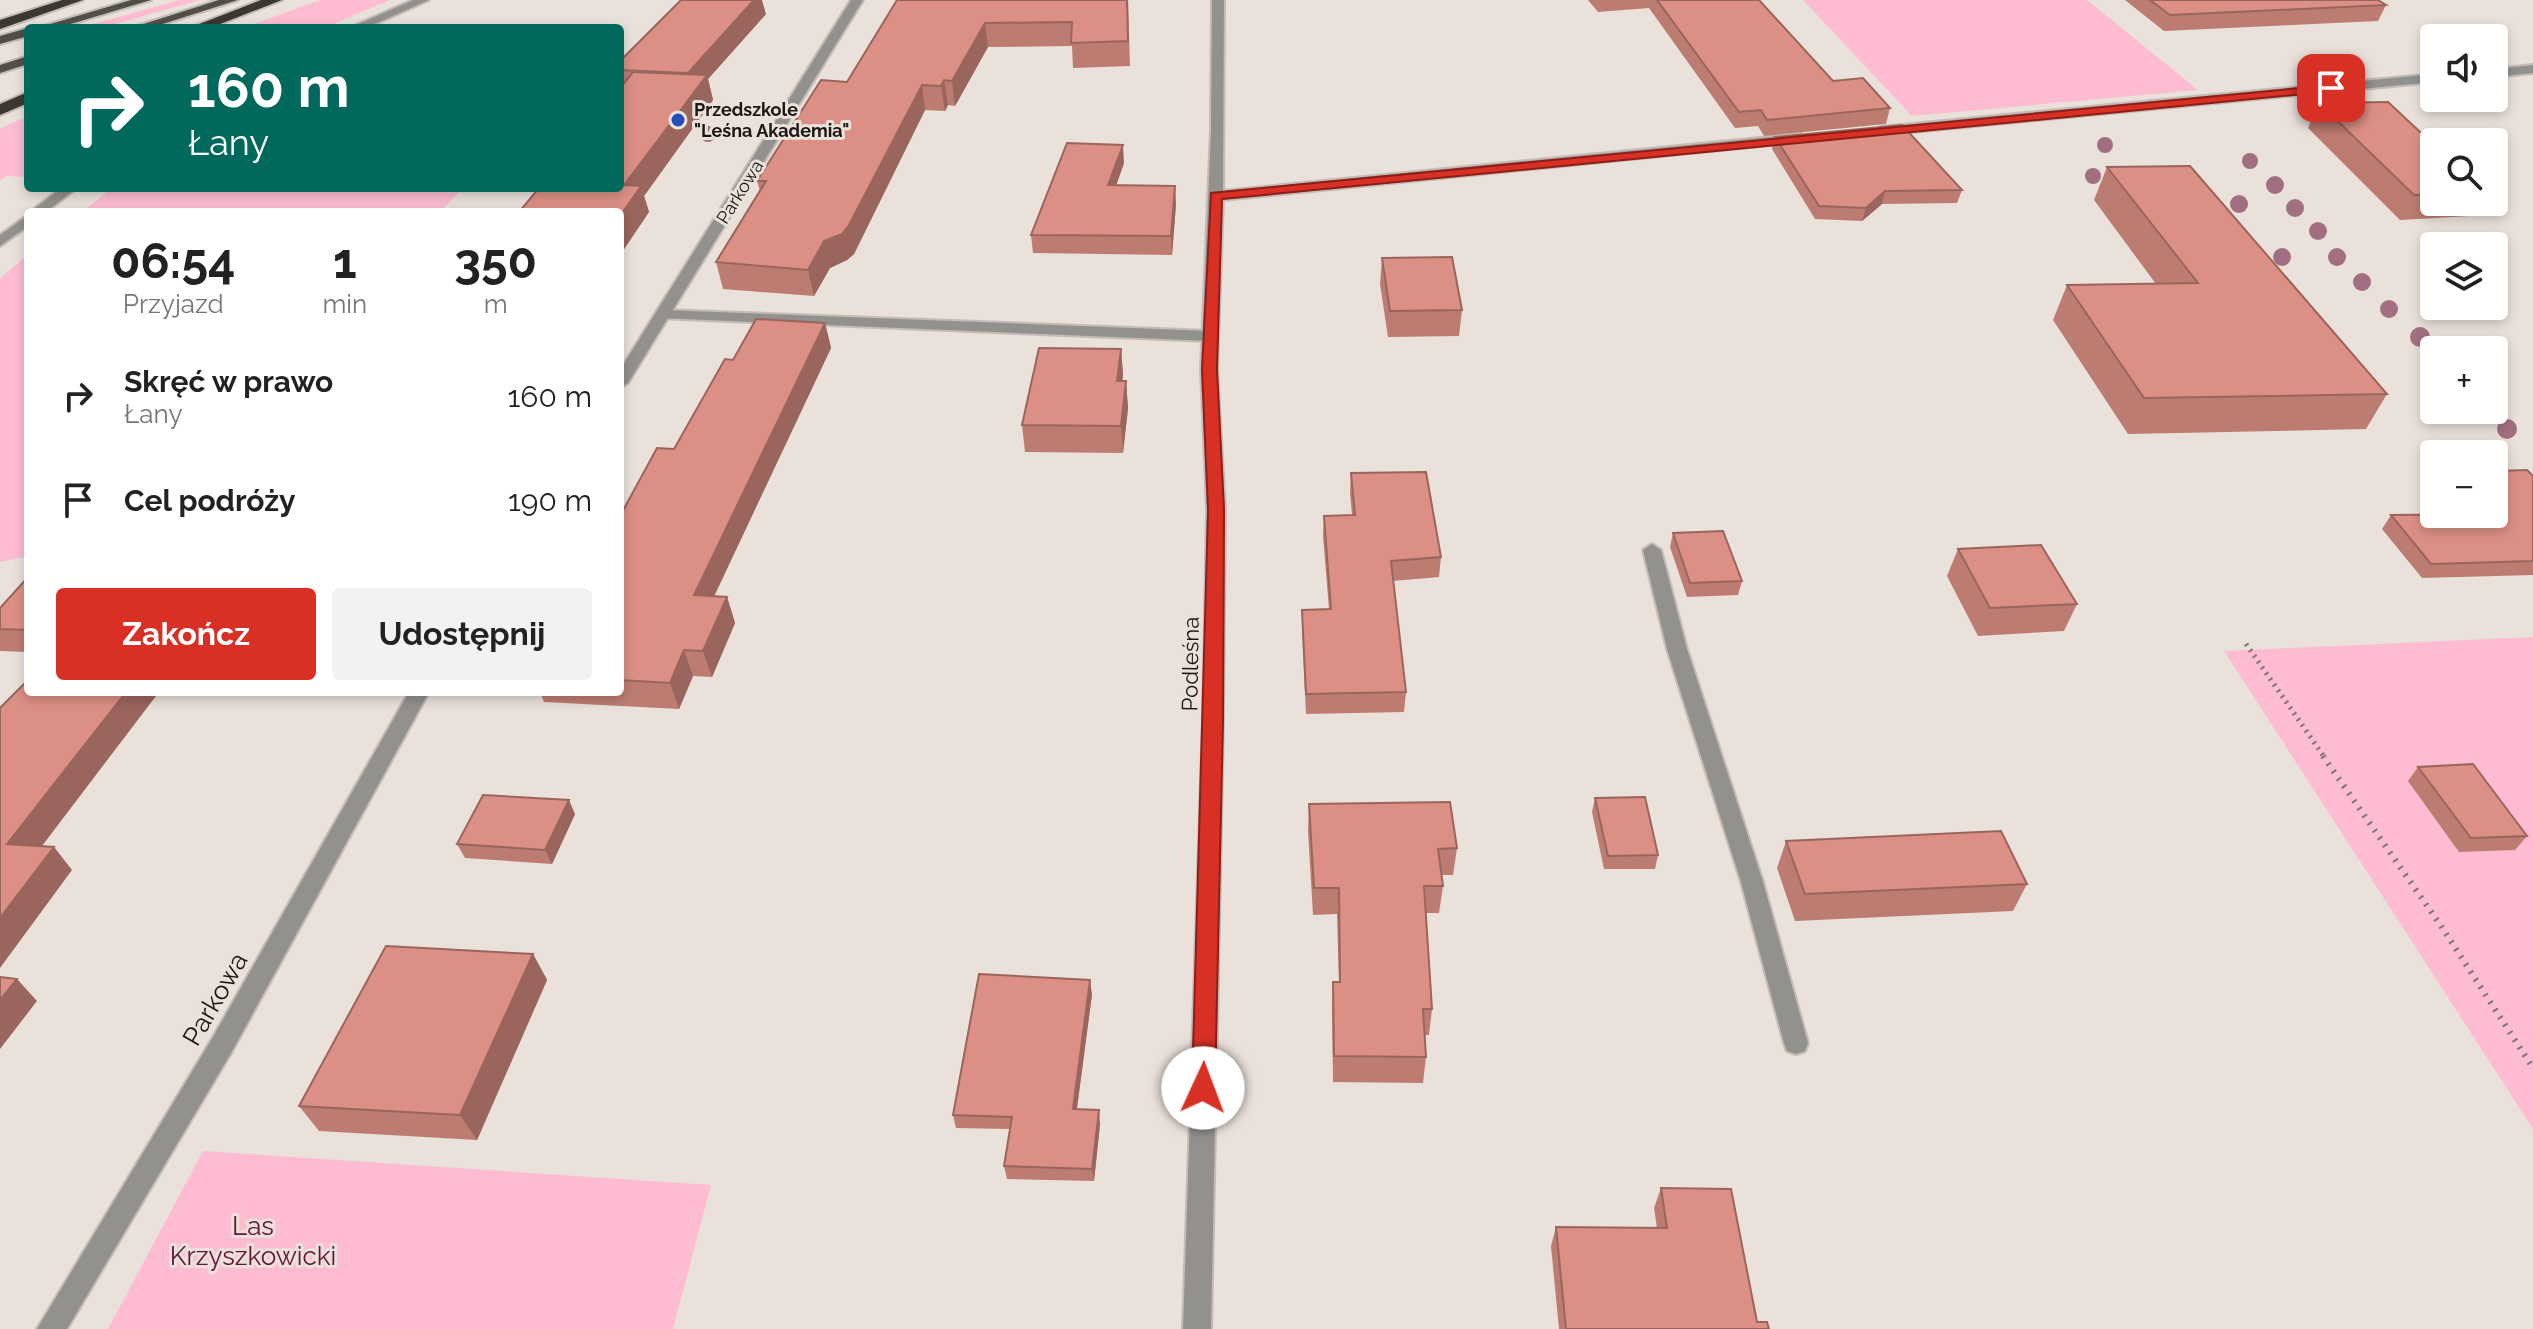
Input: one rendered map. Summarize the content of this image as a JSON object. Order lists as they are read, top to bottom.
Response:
{
  "streets": {
    "street": ["Parkowa", "Podleśna"]
  },
  "parks": ["Las Krzyszkowicki"],
  "places": ["Przedszkole \"Leśna Akademia\""],
  "page": {
    "map_buttons": ["+", "−"],
    "turn": ["160 m", "Łany"],
    "eta": [
      "06:54",
      "Przyjazd",
      "1",
      "min",
      "350",
      "m"
    ],
    "list": [
      {
        "name": "Skręć w prawo",
        "note": "Łany",
        "value": "160 m"
      },
      {
        "name": "Cel podróży",
        "value": "190 m"
      }
    ],
    "buttons": ["Zakończ", "Udostępnij"]
  }
}
